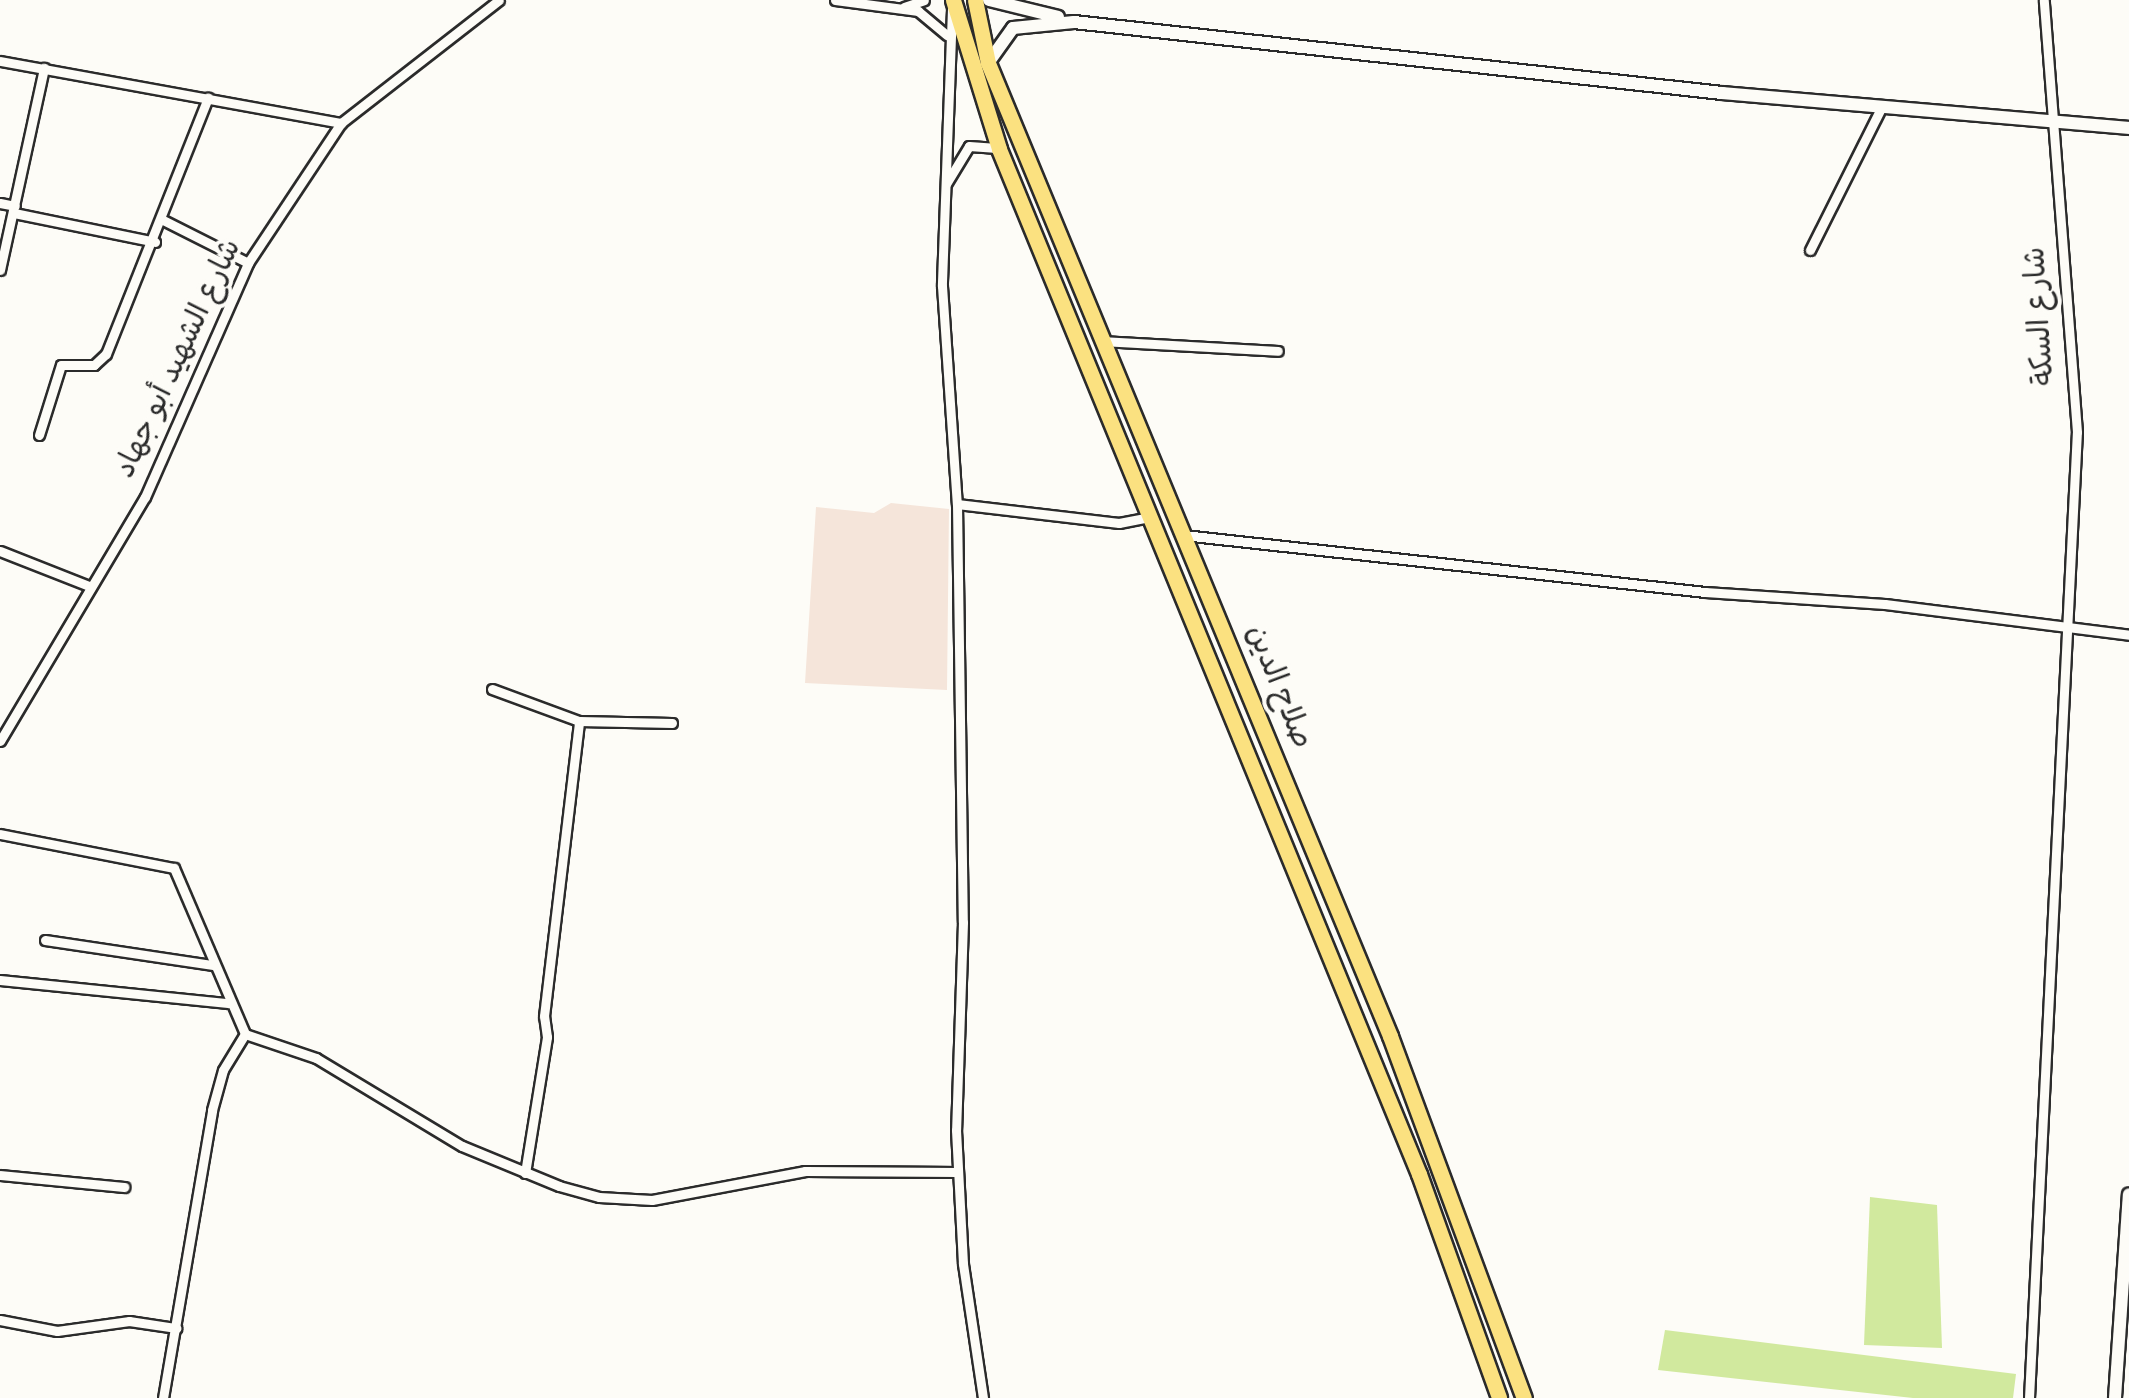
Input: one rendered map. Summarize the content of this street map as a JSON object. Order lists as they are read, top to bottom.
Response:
{
  "streets": {
    "highway": ["صلاح الدين"],
    "street": ["شارع السكة", "شارع الشهيد أبو جهاد"]
  }
}
